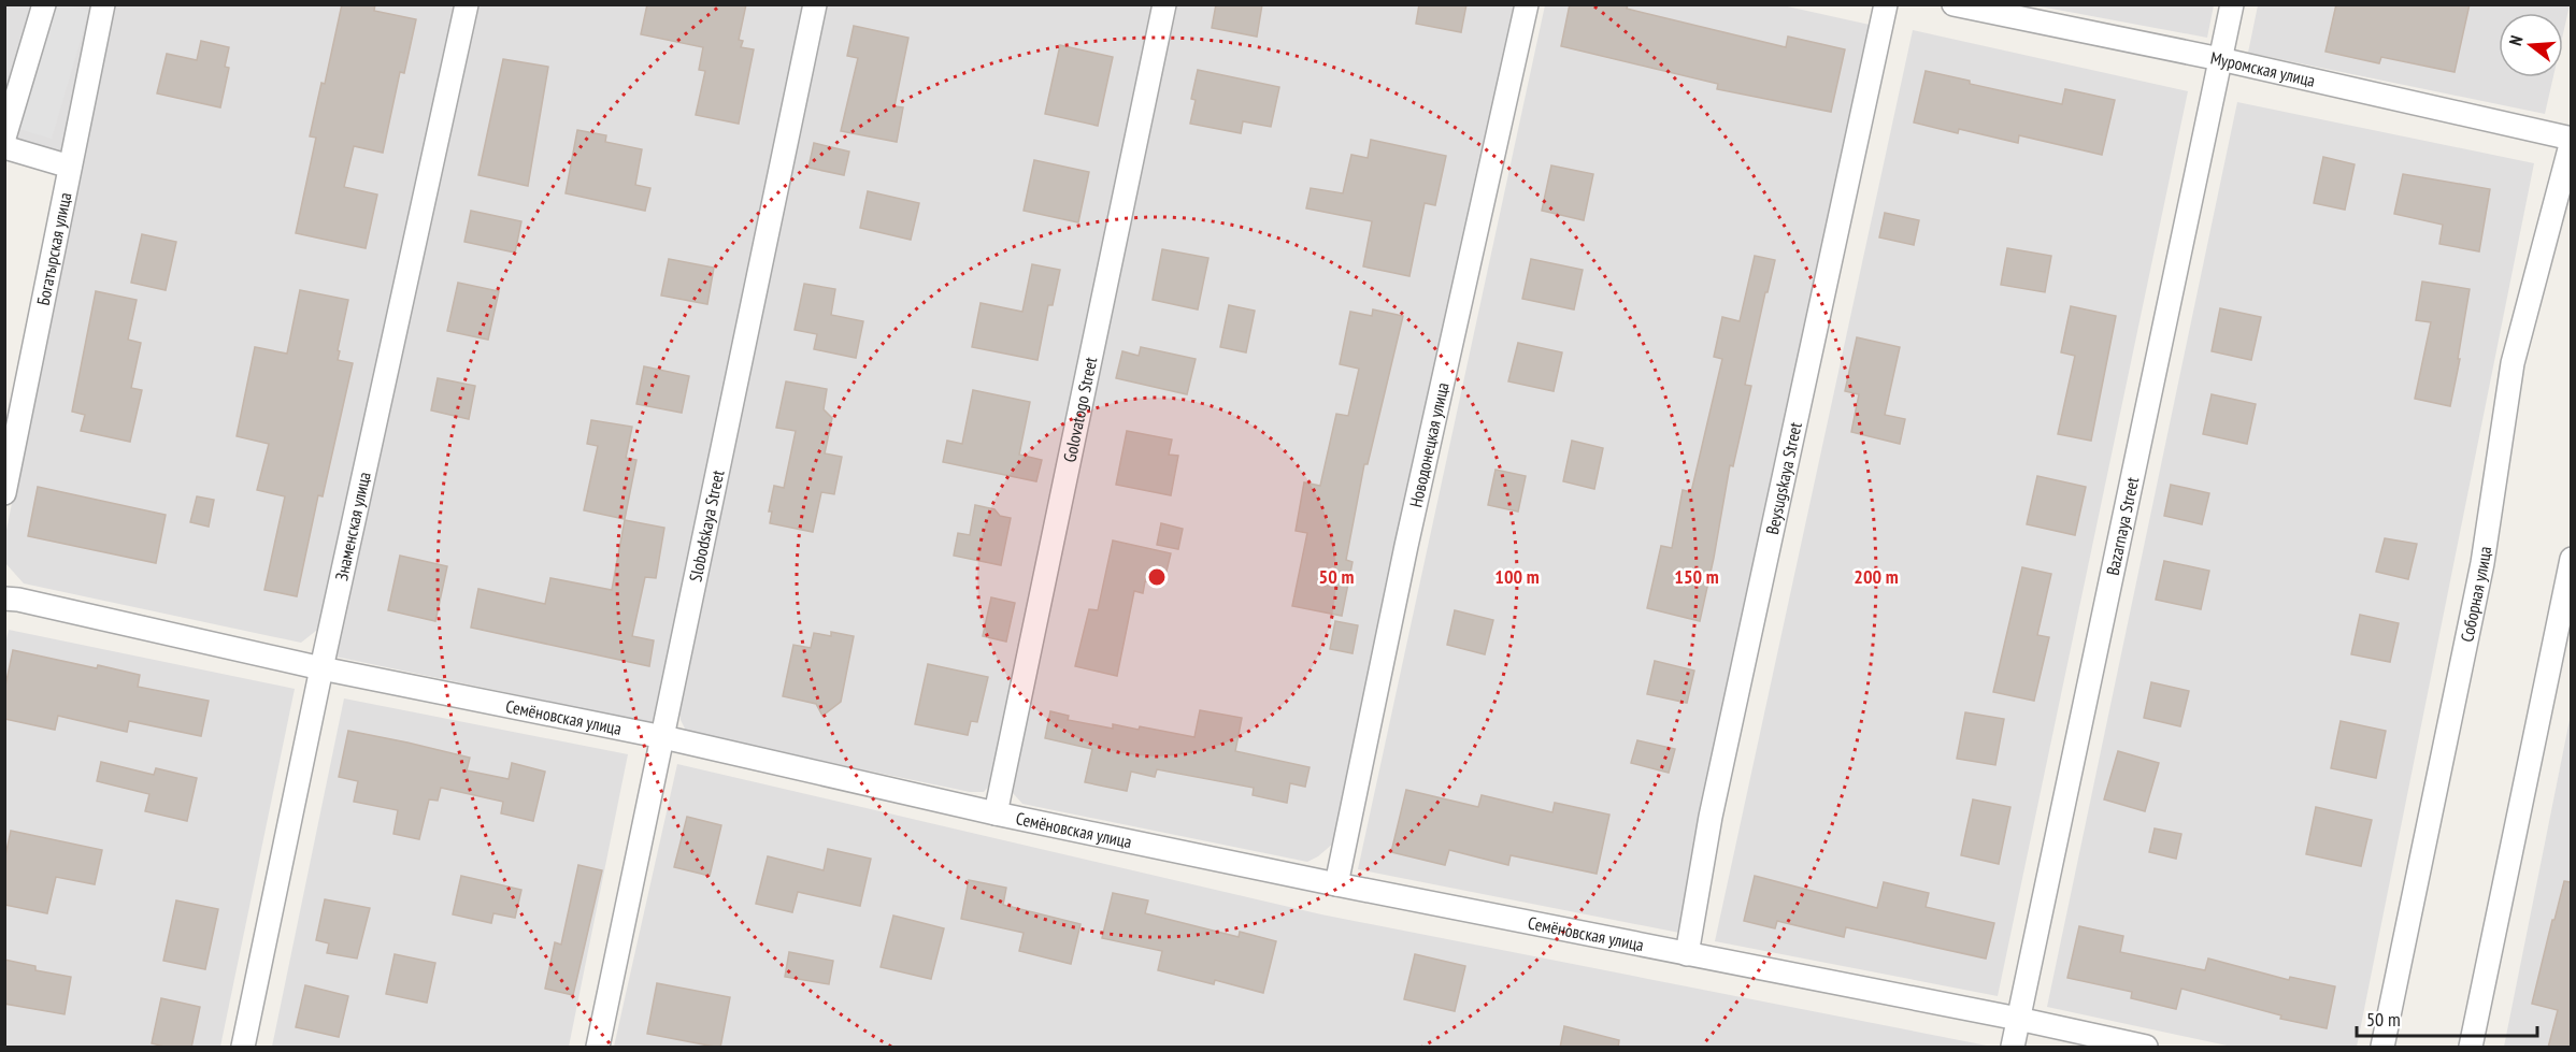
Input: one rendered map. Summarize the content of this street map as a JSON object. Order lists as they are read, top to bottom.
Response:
{
  "streets": {
    "street": [
      "Муромская улица",
      "Богатырская улица",
      "Golovatogo Street",
      "Новодонецкая улица",
      "Beysugskaya Street",
      "Знаменская улица",
      "Slobodskaya Street",
      "Bazarnaya Street",
      "Соборная улица",
      "Семёновская улица"
    ]
  },
  "crossings": [
    ["Муромская улица", "Bazarnaya Street"],
    ["Муромская улица", "Соборная улица"],
    ["Golovatogo Street", "Семёновская улица"],
    ["Новодонецкая улица", "Семёновская улица"],
    ["Beysugskaya Street", "Семёновская улица"],
    ["Знаменская улица", "Семёновская улица"],
    ["Slobodskaya Street", "Семёновская улица"],
    ["Bazarnaya Street", "Семёновская улица"]
  ],
  "scale_bar": "50 m",
  "north": "left",
  "rings": [
    "50 m",
    "100 m",
    "150 m",
    "200 m"
  ]
}
